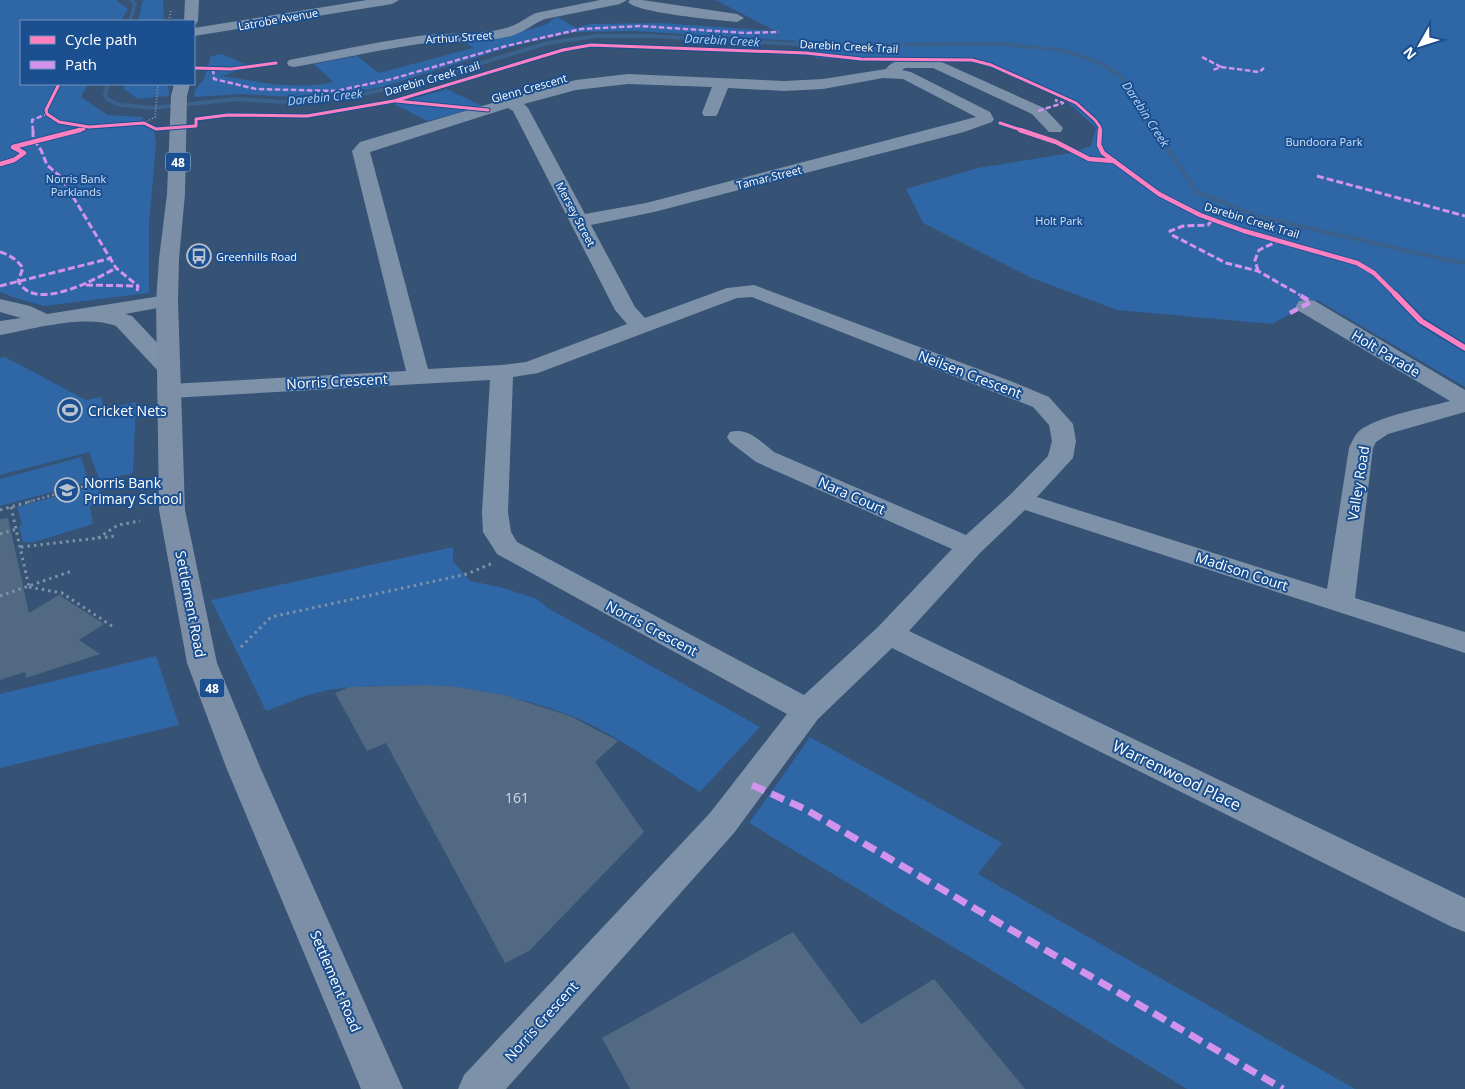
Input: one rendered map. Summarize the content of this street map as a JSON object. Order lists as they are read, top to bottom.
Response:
{
  "streets": {
    "main road": ["48", "Settlement Road"],
    "street": [
      "Latrobe Avenue",
      "Arthur Street",
      "Glenn Crescent",
      "Tamar Street",
      "Mersey Street",
      "Holt Parade",
      "Neilsen Crescent",
      "Norris Crescent",
      "Valley Road",
      "Nara Court",
      "Madison Court",
      "Warrenwood Place"
    ],
    "cycle path": ["Darebin Creek Trail"]
  },
  "crossings": [
    ["Glenn Crescent", "Tamar Street"],
    ["Glenn Crescent", "Mersey Street"],
    ["Glenn Crescent", "Norris Crescent"],
    ["Tamar Street", "Mersey Street"],
    ["Mersey Street", "Neilsen Crescent"],
    ["Neilsen Crescent", "Norris Crescent"],
    ["Neilsen Crescent", "Nara Court"],
    ["Neilsen Crescent", "Madison Court"],
    ["Neilsen Crescent", "Warrenwood Place"],
    ["Norris Crescent", "Settlement Road"],
    ["Valley Road", "Madison Court"]
  ],
  "water": ["Darebin Creek"],
  "parks": ["Bundoora Park", "Norris Bank Parklands", "Holt Park"],
  "places": {
    "bus stop": ["Greenhills Road"],
    "sports": ["Cricket Nets"],
    "school or university": ["Norris Bank Primary School"]
  },
  "house_numbers": ["161"],
  "legend": ["Cycle path", "Path"],
  "north": "bottom left"
}
